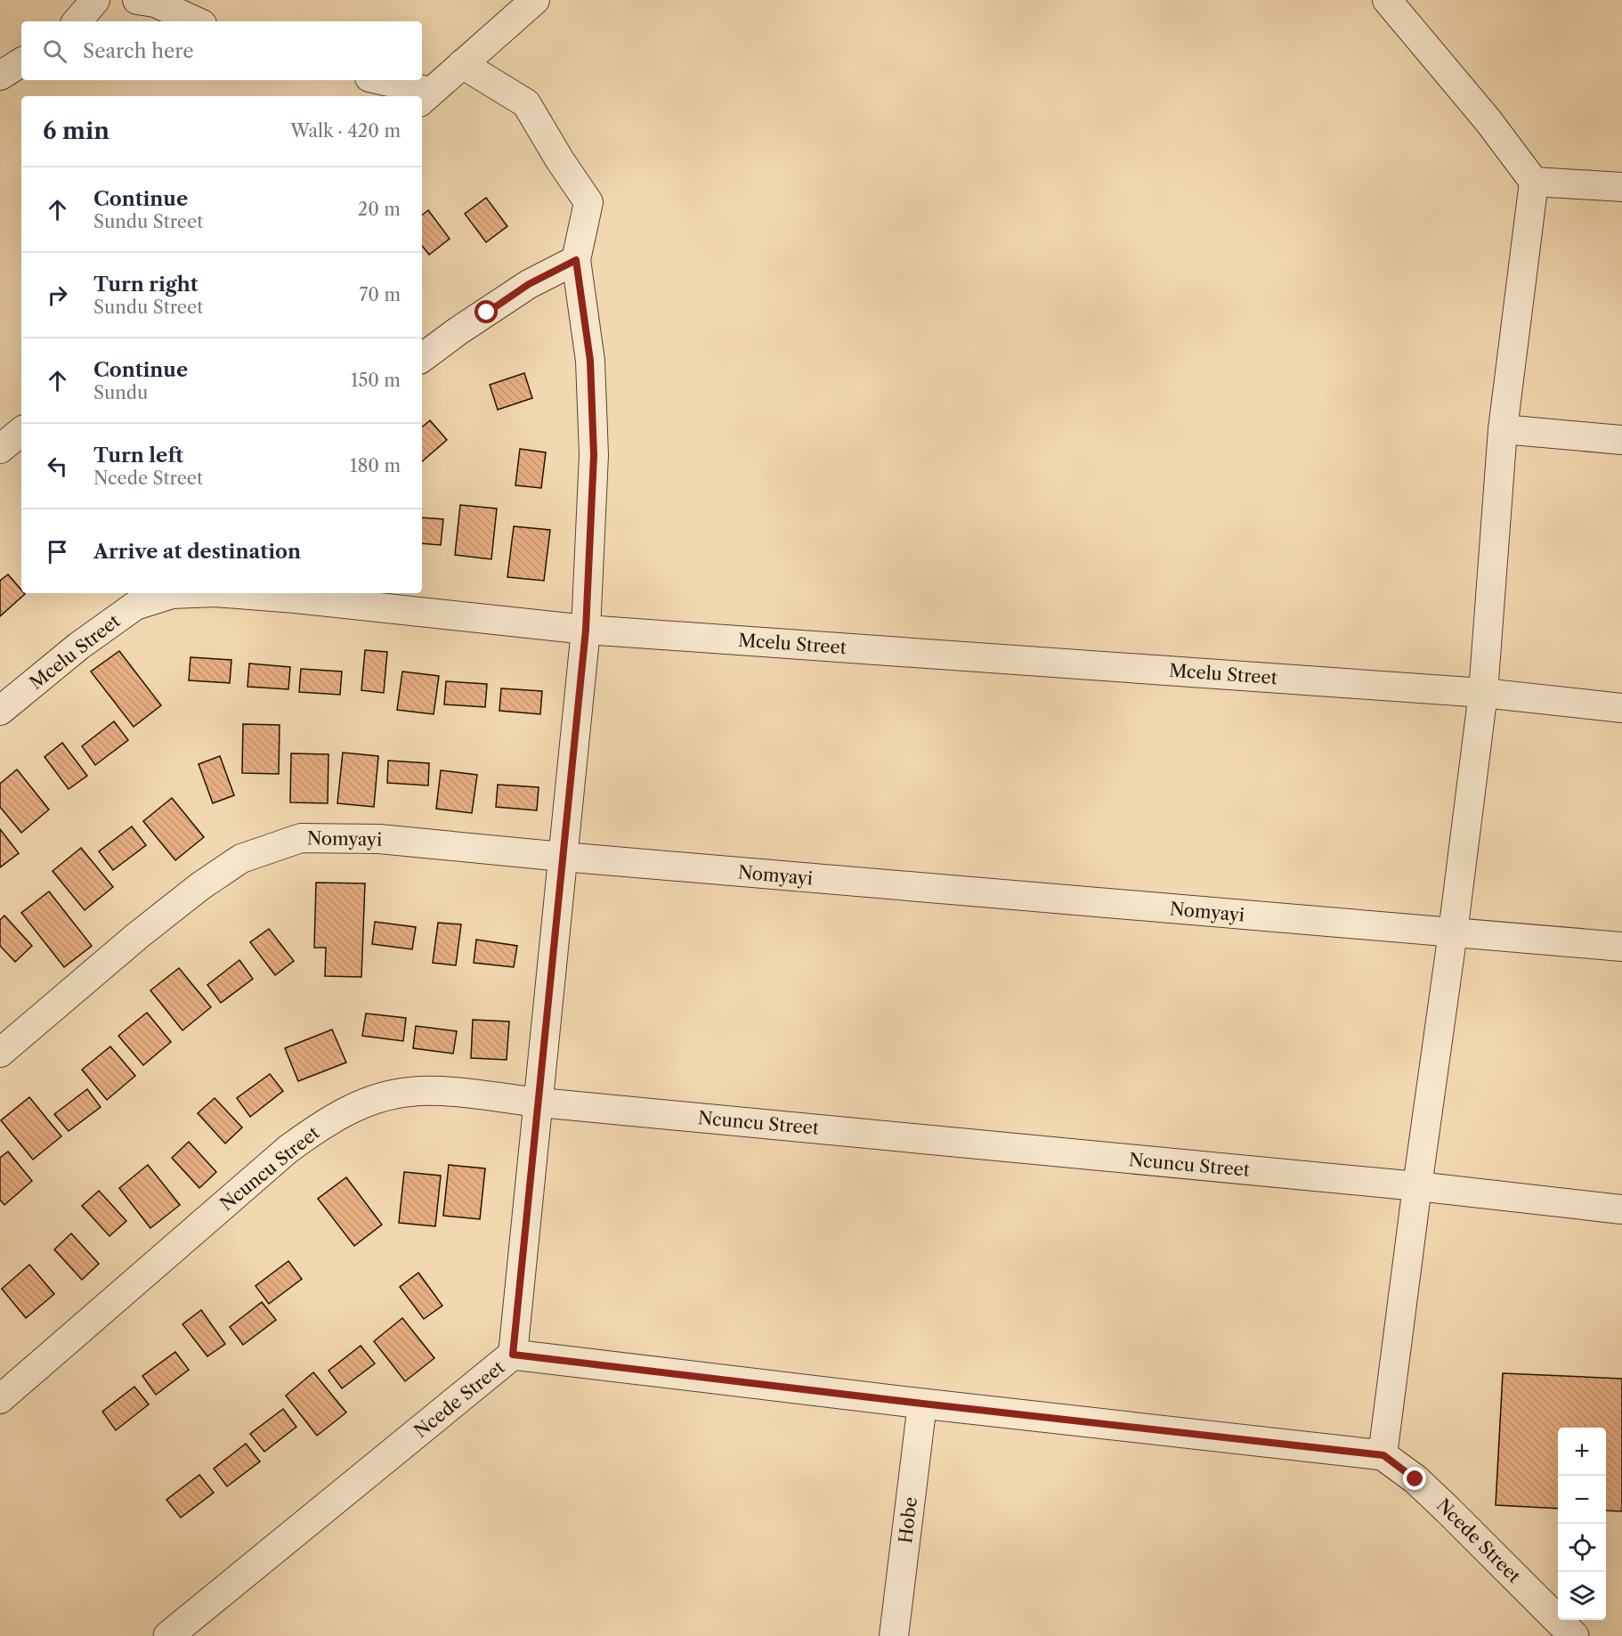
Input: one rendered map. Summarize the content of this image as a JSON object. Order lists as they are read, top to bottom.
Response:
{
  "streets": {
    "street": [
      "Mcelu Street",
      "Nomyayi",
      "Ncuncu Street",
      "Ncede Street",
      "Hobe"
    ]
  },
  "crossings": [
    ["Ncede Street", "Hobe"]
  ],
  "page": {
    "search": "Search here",
    "heading": ["6 min", "Walk · 420 m"],
    "list": [
      ["Continue", "Sundu Street", "20 m"],
      ["Turn right", "Sundu Street", "70 m"],
      ["Continue", "Sundu", "150 m"],
      ["Turn left", "Ncede Street", "180 m"],
      "Arrive at destination"
    ],
    "map_buttons": ["+", "−"]
  }
}
